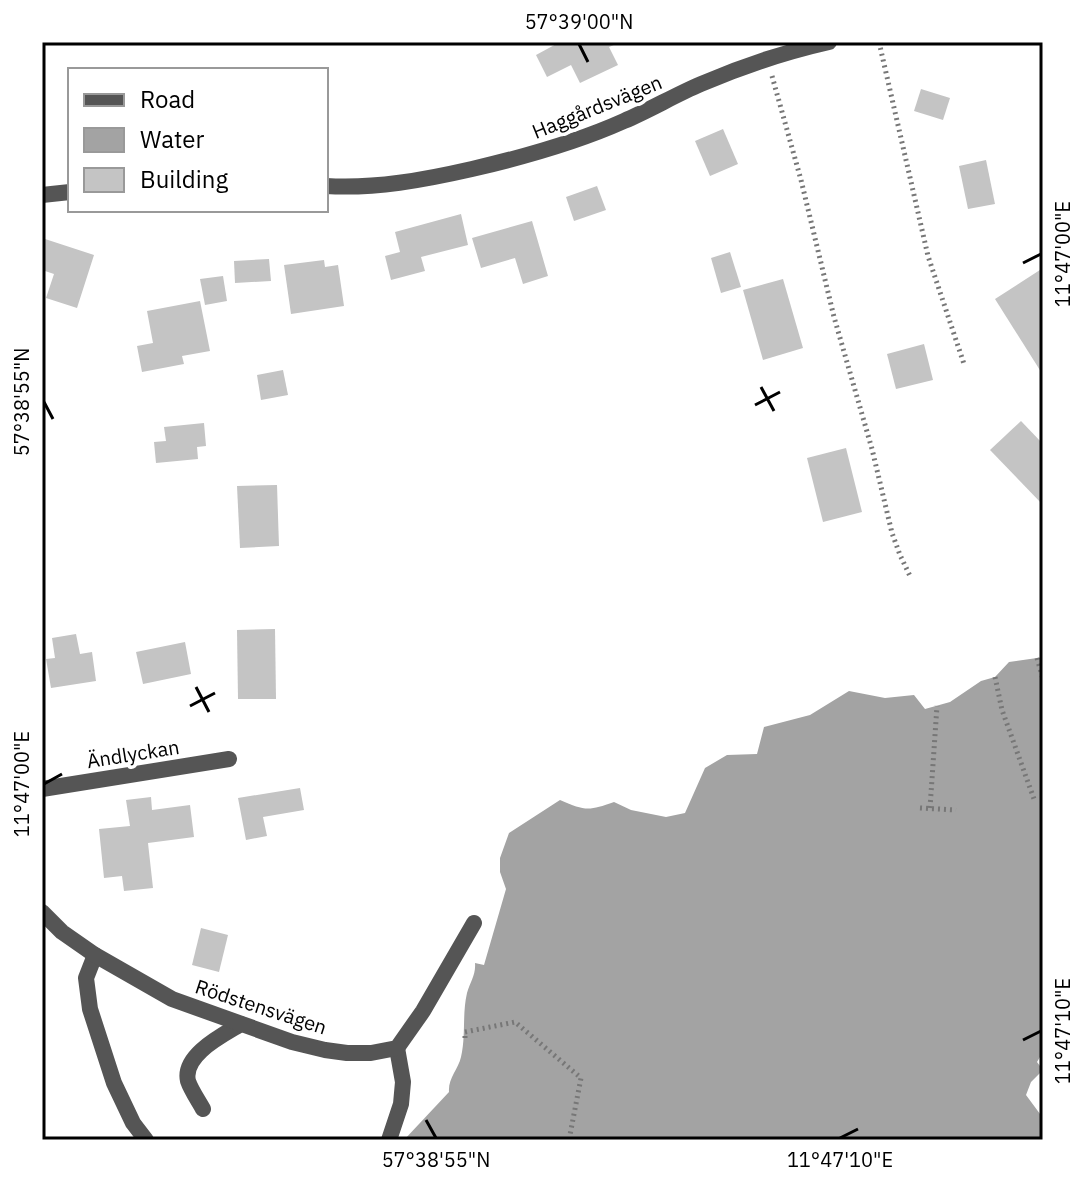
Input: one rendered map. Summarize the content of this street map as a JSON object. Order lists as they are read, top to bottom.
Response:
{
  "streets": {
    "street": ["Haggårdsvägen", "Ändlyckan", "Rödstensvägen"]
  },
  "legend": ["Road", "Water", "Building"],
  "coordinates": [
    "57°39'00\"N",
    "11°47'00\"E",
    "57°38'55\"N",
    "11°47'10\"E"
  ]
}
